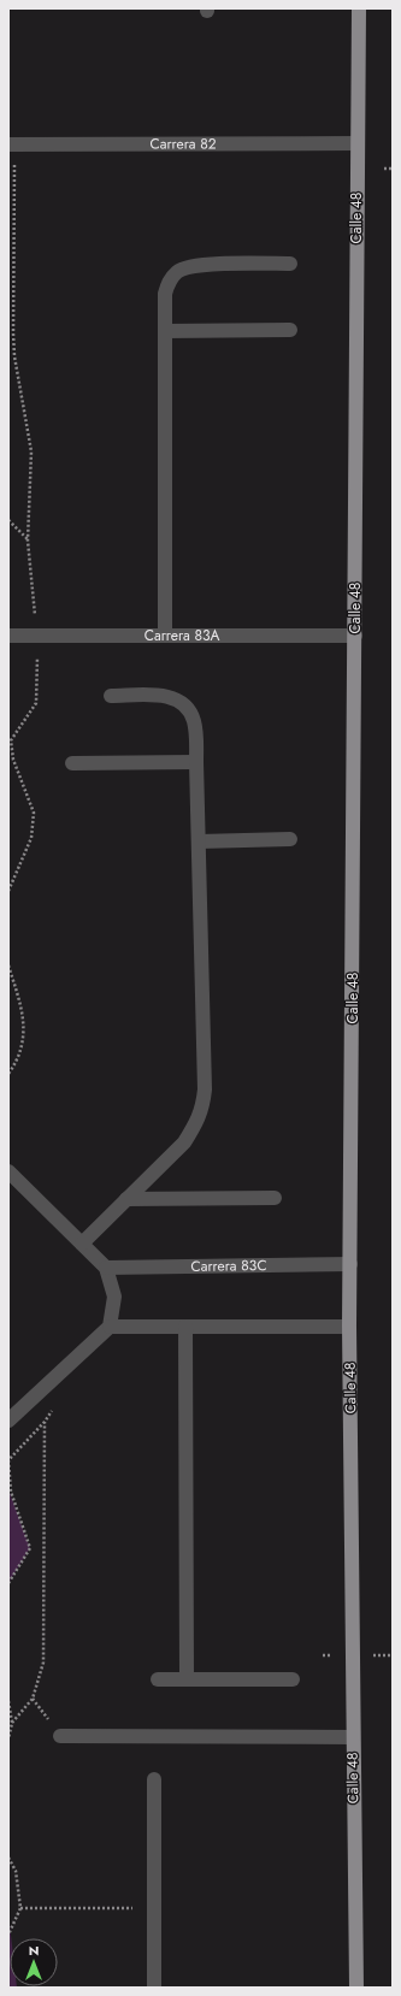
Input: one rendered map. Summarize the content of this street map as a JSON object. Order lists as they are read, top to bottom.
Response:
{
  "streets": {
    "main road": ["Calle 48"],
    "street": ["Carrera 82", "Carrera 83A", "Carrera 83C"]
  },
  "crossings": [
    ["Carrera 82", "Calle 48"],
    ["Calle 48", "Carrera 83A"],
    ["Calle 48", "Carrera 83C"]
  ],
  "north": "top"
}
